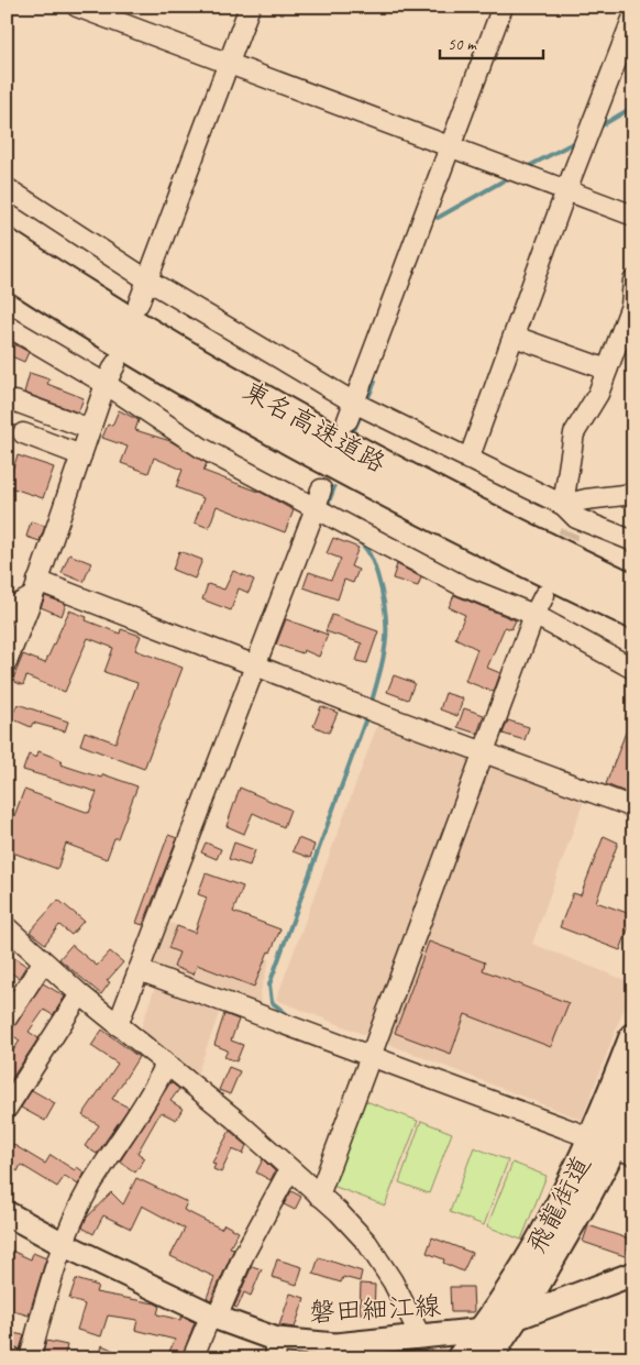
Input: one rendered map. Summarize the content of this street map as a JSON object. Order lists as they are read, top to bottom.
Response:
{
  "streets": {
    "highway": ["東名高速道路", "飛龍街道"],
    "main road": ["磐田細江線"]
  },
  "crossings": [
    ["飛龍街道", "磐田細江線"]
  ],
  "scale_bar": "50 m"
}
